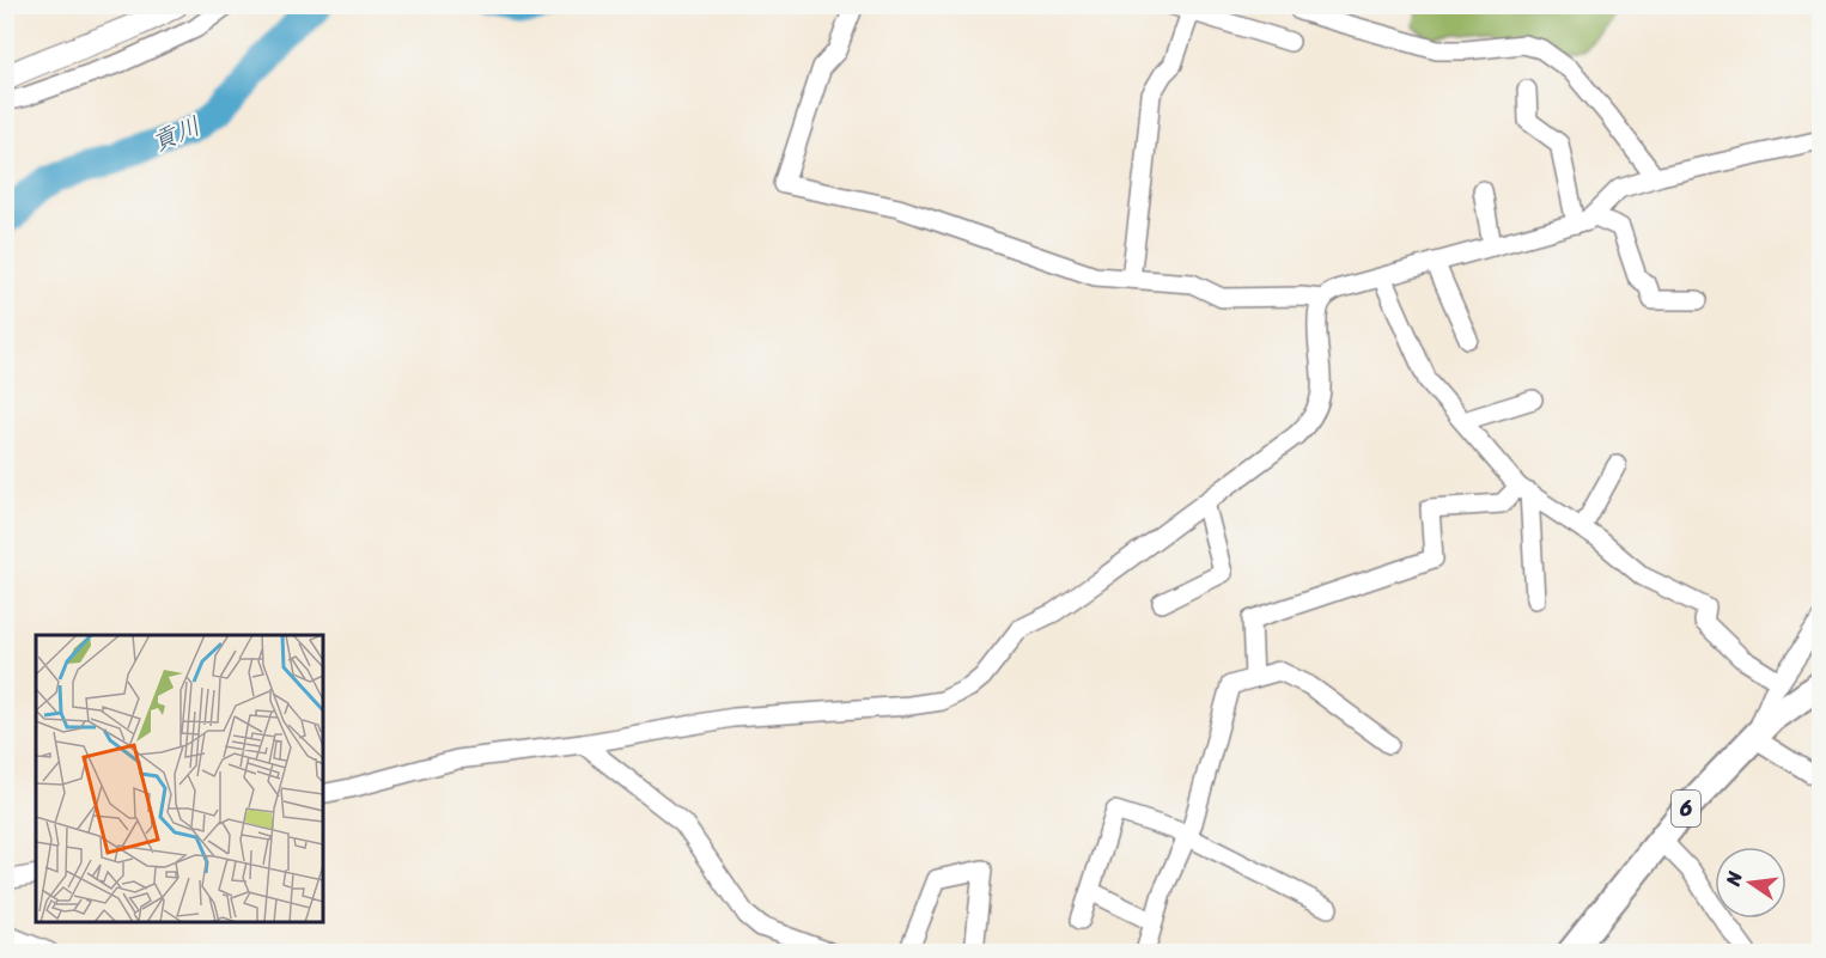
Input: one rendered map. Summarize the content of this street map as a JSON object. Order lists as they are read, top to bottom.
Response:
{
  "streets": {
    "main road": ["6"]
  },
  "water": ["貢川"],
  "north": "left"
}
